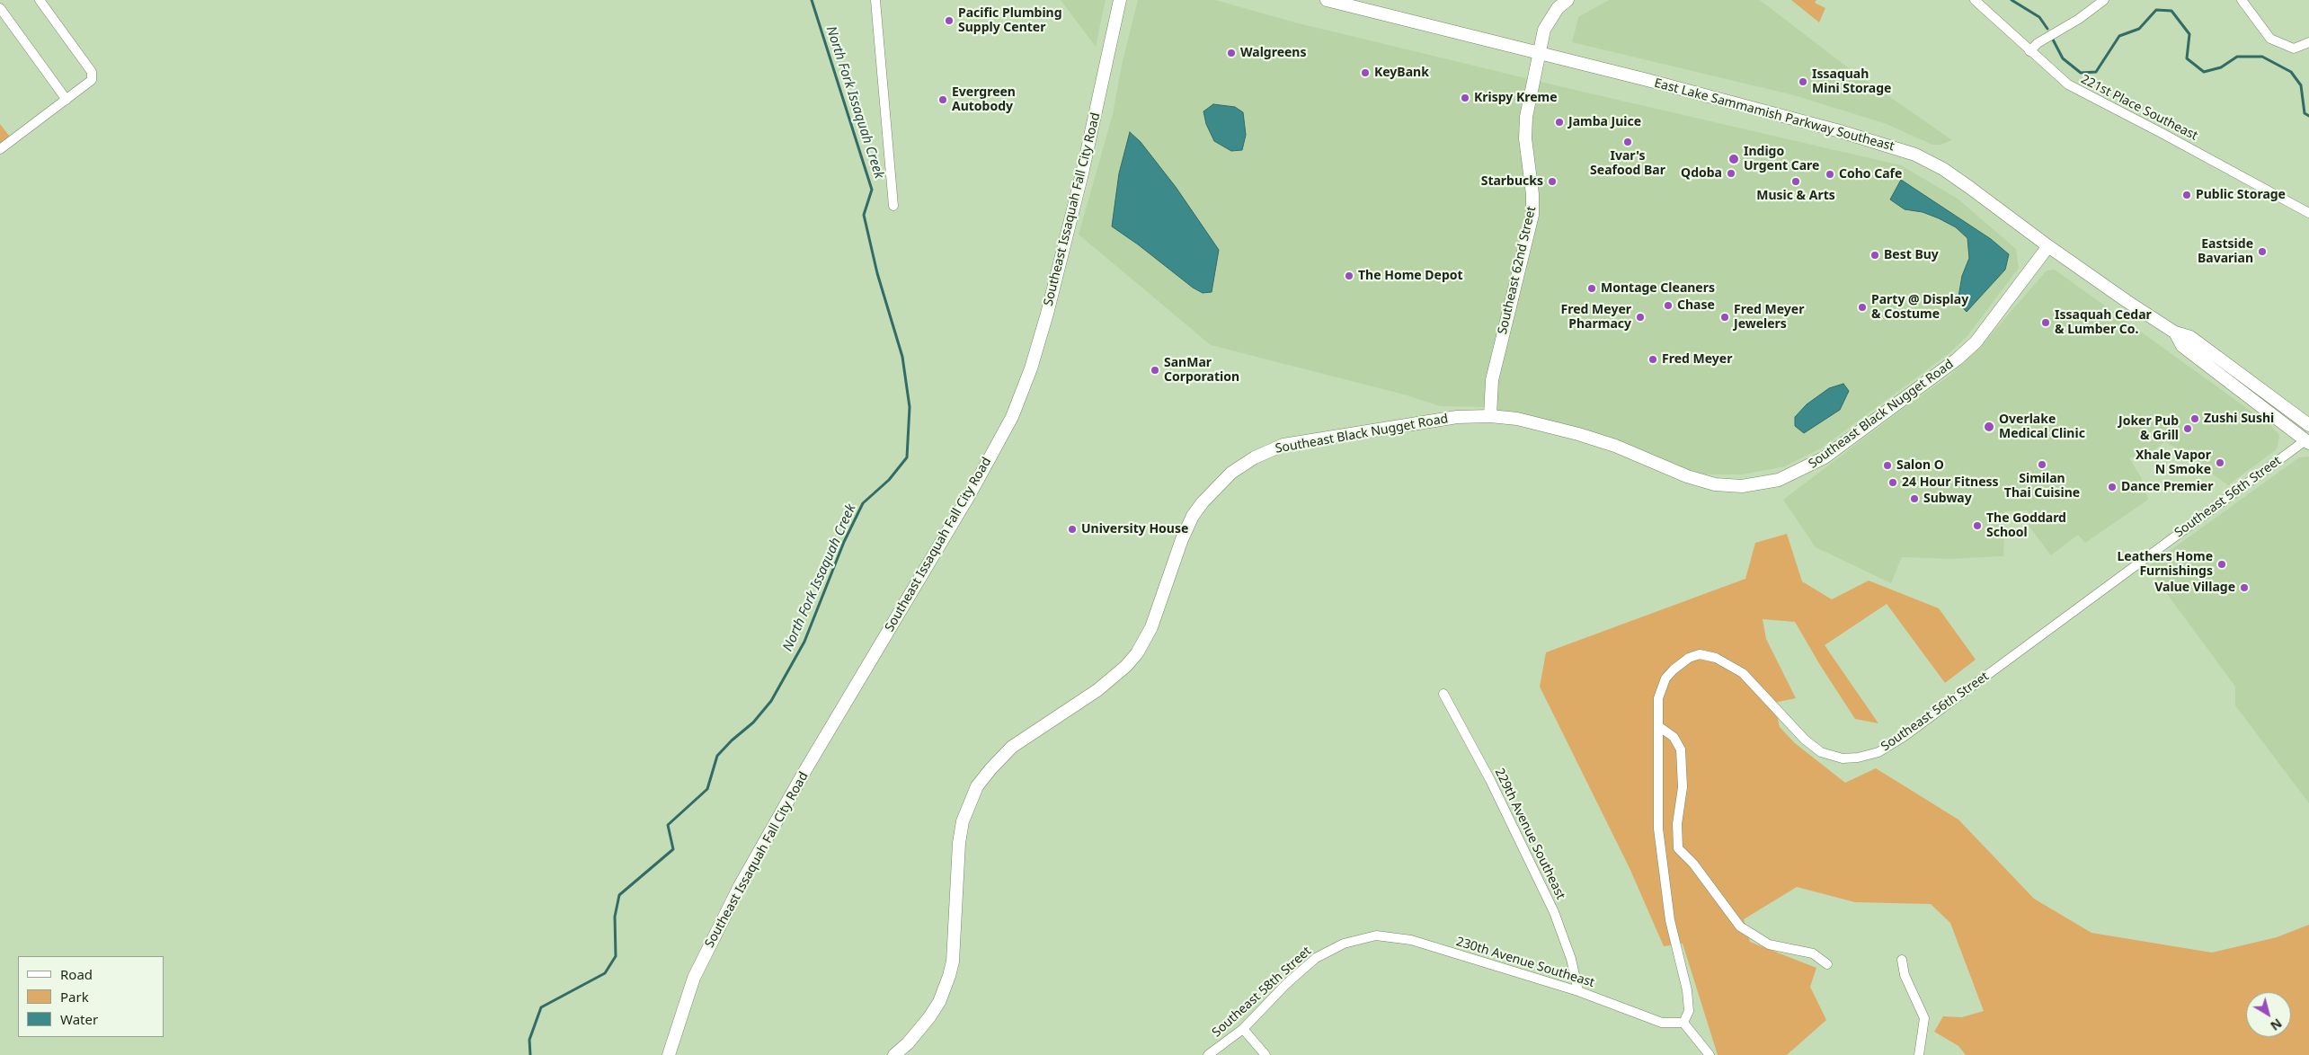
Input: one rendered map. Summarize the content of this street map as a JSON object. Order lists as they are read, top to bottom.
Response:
{
  "streets": {
    "main road": [
      "East Lake Sammamish Parkway Southeast",
      "Southeast Issaquah Fall City Road",
      "Southeast 62nd Street",
      "Southeast Black Nugget Road"
    ],
    "street": [
      "221st Place Southeast",
      "Southeast 56th Street",
      "229th Avenue Southeast",
      "230th Avenue Southeast",
      "Southeast 58th Street"
    ]
  },
  "crossings": [
    ["East Lake Sammamish Parkway Southeast", "Southeast 62nd Street"],
    ["East Lake Sammamish Parkway Southeast", "Southeast Black Nugget Road"],
    ["East Lake Sammamish Parkway Southeast", "Southeast 56th Street"],
    ["Southeast 62nd Street", "Southeast Black Nugget Road"],
    ["Southeast 56th Street", "230th Avenue Southeast"],
    ["229th Avenue Southeast", "230th Avenue Southeast"],
    ["230th Avenue Southeast", "Southeast 58th Street"]
  ],
  "water": ["North Fork Issaquah Creek"],
  "places": [
    "Pacific Plumbing Supply Center",
    "Walgreens",
    "KeyBank",
    "Issaquah Mini Storage",
    "Krispy Kreme",
    "Evergreen Autobody",
    "Jamba Juice",
    "Ivar's Seafood Bar",
    "Indigo Urgent Care",
    "Qdoba",
    "Coho Cafe",
    "Starbucks",
    "Music & Arts",
    "Public Storage",
    "Eastside Bavarian",
    "Best Buy",
    "The Home Depot",
    "Montage Cleaners",
    "Chase",
    "Party @ Display & Costume",
    "Fred Meyer Pharmacy",
    "Fred Meyer Jewelers",
    "Issaquah Cedar & Lumber Co.",
    "Fred Meyer",
    "SanMar Corporation",
    "Zushi Sushi",
    "Overlake Medical Clinic",
    "Joker Pub & Grill",
    "Xhale Vapor N Smoke",
    "Similan Thai Cuisine",
    "Salon O",
    "24 Hour Fitness",
    "Dance Premier",
    "Subway",
    "The Goddard School",
    "University House",
    "Leathers Home Furnishings",
    "Value Village"
  ],
  "legend": ["Road", "Park", "Water"],
  "north": "bottom right"
}
